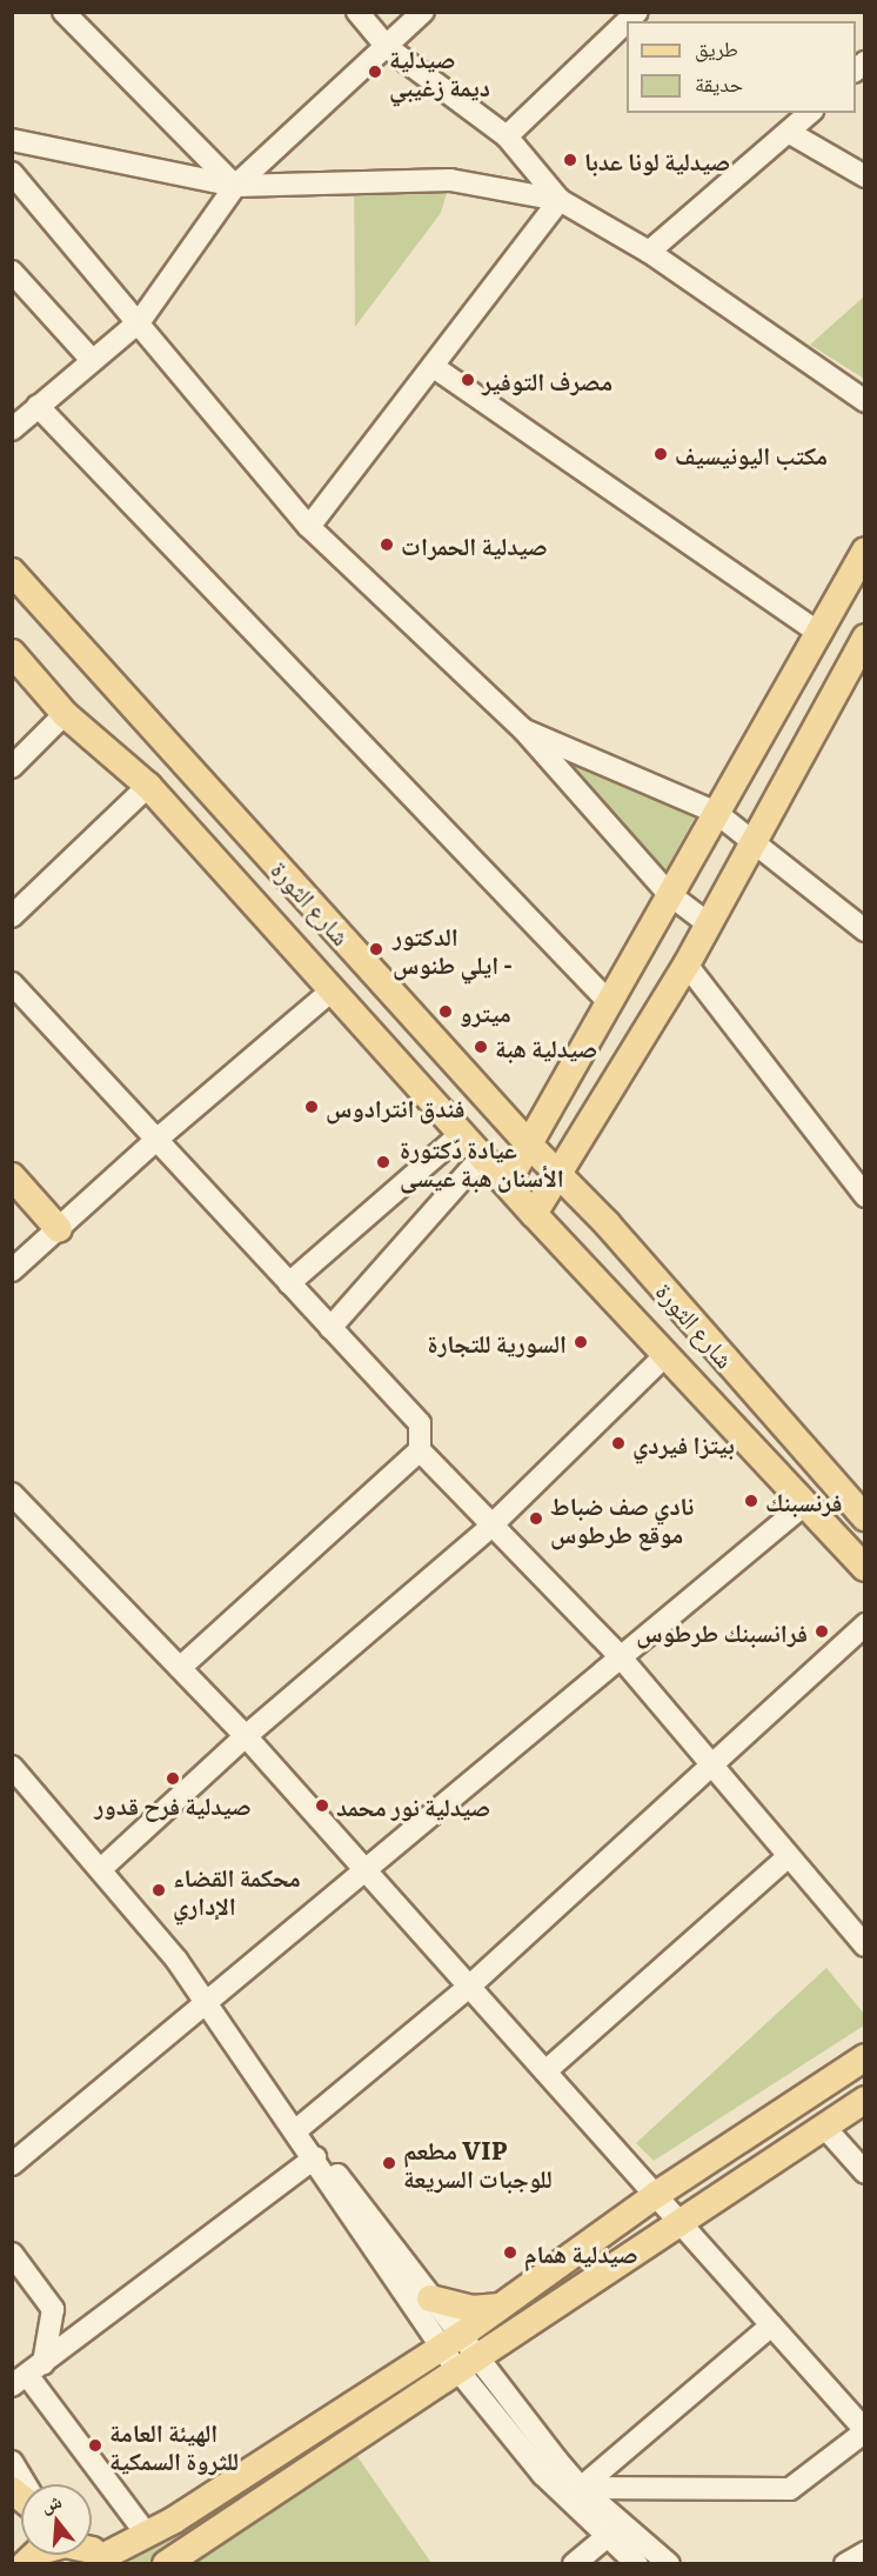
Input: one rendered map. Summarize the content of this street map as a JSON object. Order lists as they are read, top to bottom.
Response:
{
  "streets": {
    "main road": ["شارع الثورة"]
  },
  "places": [
    "صيدلية ديمة زغيبي",
    "صيدلية لونا عدبا",
    "مصرف التوفير",
    "مكتب اليونيسيف",
    "صيدلية الحمرات",
    "الدكتور ايلي طنوس -",
    "ميترو",
    "صيدلية هبة",
    "فندق انترادوس",
    "عيادة دّكتورة الأسنان هبة عيسى",
    "السورية للتجارة",
    "بيتزا فيردي",
    "فرنسبنك",
    "نادي صف ضباط موقع طرطوس",
    "فرانسبنك طرطوس",
    "صيدلية فرح قدور",
    "صيدلية نور محمد",
    "محكمة القضاء الإداري",
    "مطعم VIP للوجبات السريعة",
    "صيدلية همام",
    "الهيئة العامة للثروة السمكية"
  ],
  "legend": ["طريق", "حديقة"],
  "north": "top"
}
